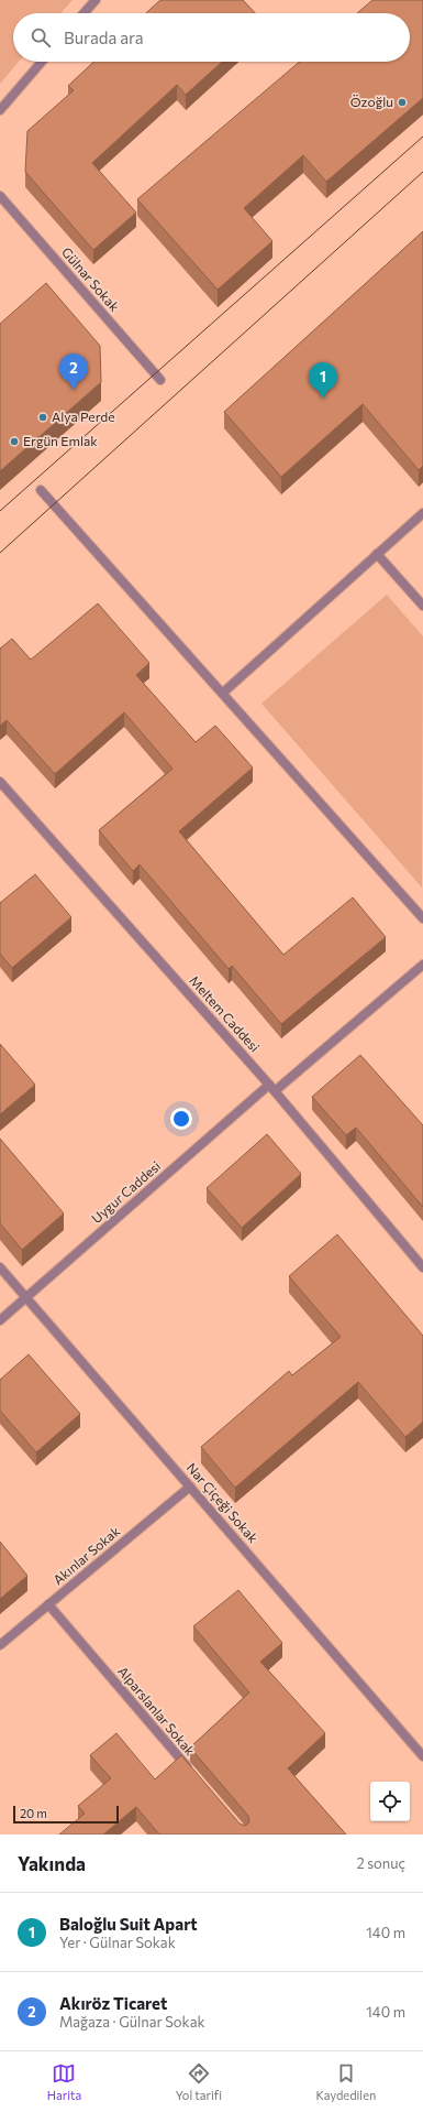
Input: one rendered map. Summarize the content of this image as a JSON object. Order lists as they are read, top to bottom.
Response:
{
  "streets": {
    "street": [
      "Gülnar Sokak",
      "Meltem Caddesi",
      "Uygur Caddesi",
      "Nar Çiçeği Sokak",
      "Akınlar Sokak",
      "Alparslanlar Sokak"
    ]
  },
  "crossings": [
    ["Meltem Caddesi", "Uygur Caddesi"],
    ["Uygur Caddesi", "Nar Çiçeği Sokak"],
    ["Nar Çiçeği Sokak", "Akınlar Sokak"],
    ["Akınlar Sokak", "Alparslanlar Sokak"]
  ],
  "places": ["Özoğlu", "Alya Perde", "Ergün Emlak"],
  "scale_bar": "20 m",
  "page": {
    "search": "Burada ara",
    "pins": ["2", "1"],
    "scale": "20 m",
    "heading": ["Yakında", "2 sonuç"],
    "list": [
      {
        "mark": "1",
        "name": "Baloğlu Suit Apart",
        "note": "Yer · Gülnar Sokak",
        "value": "140 m"
      },
      {
        "mark": "2",
        "name": "Akıröz Ticaret",
        "note": "Mağaza · Gülnar Sokak",
        "value": "140 m"
      }
    ],
    "nav": ["Harita", "Yol tarifi", "Kaydedilen"]
  }
}
